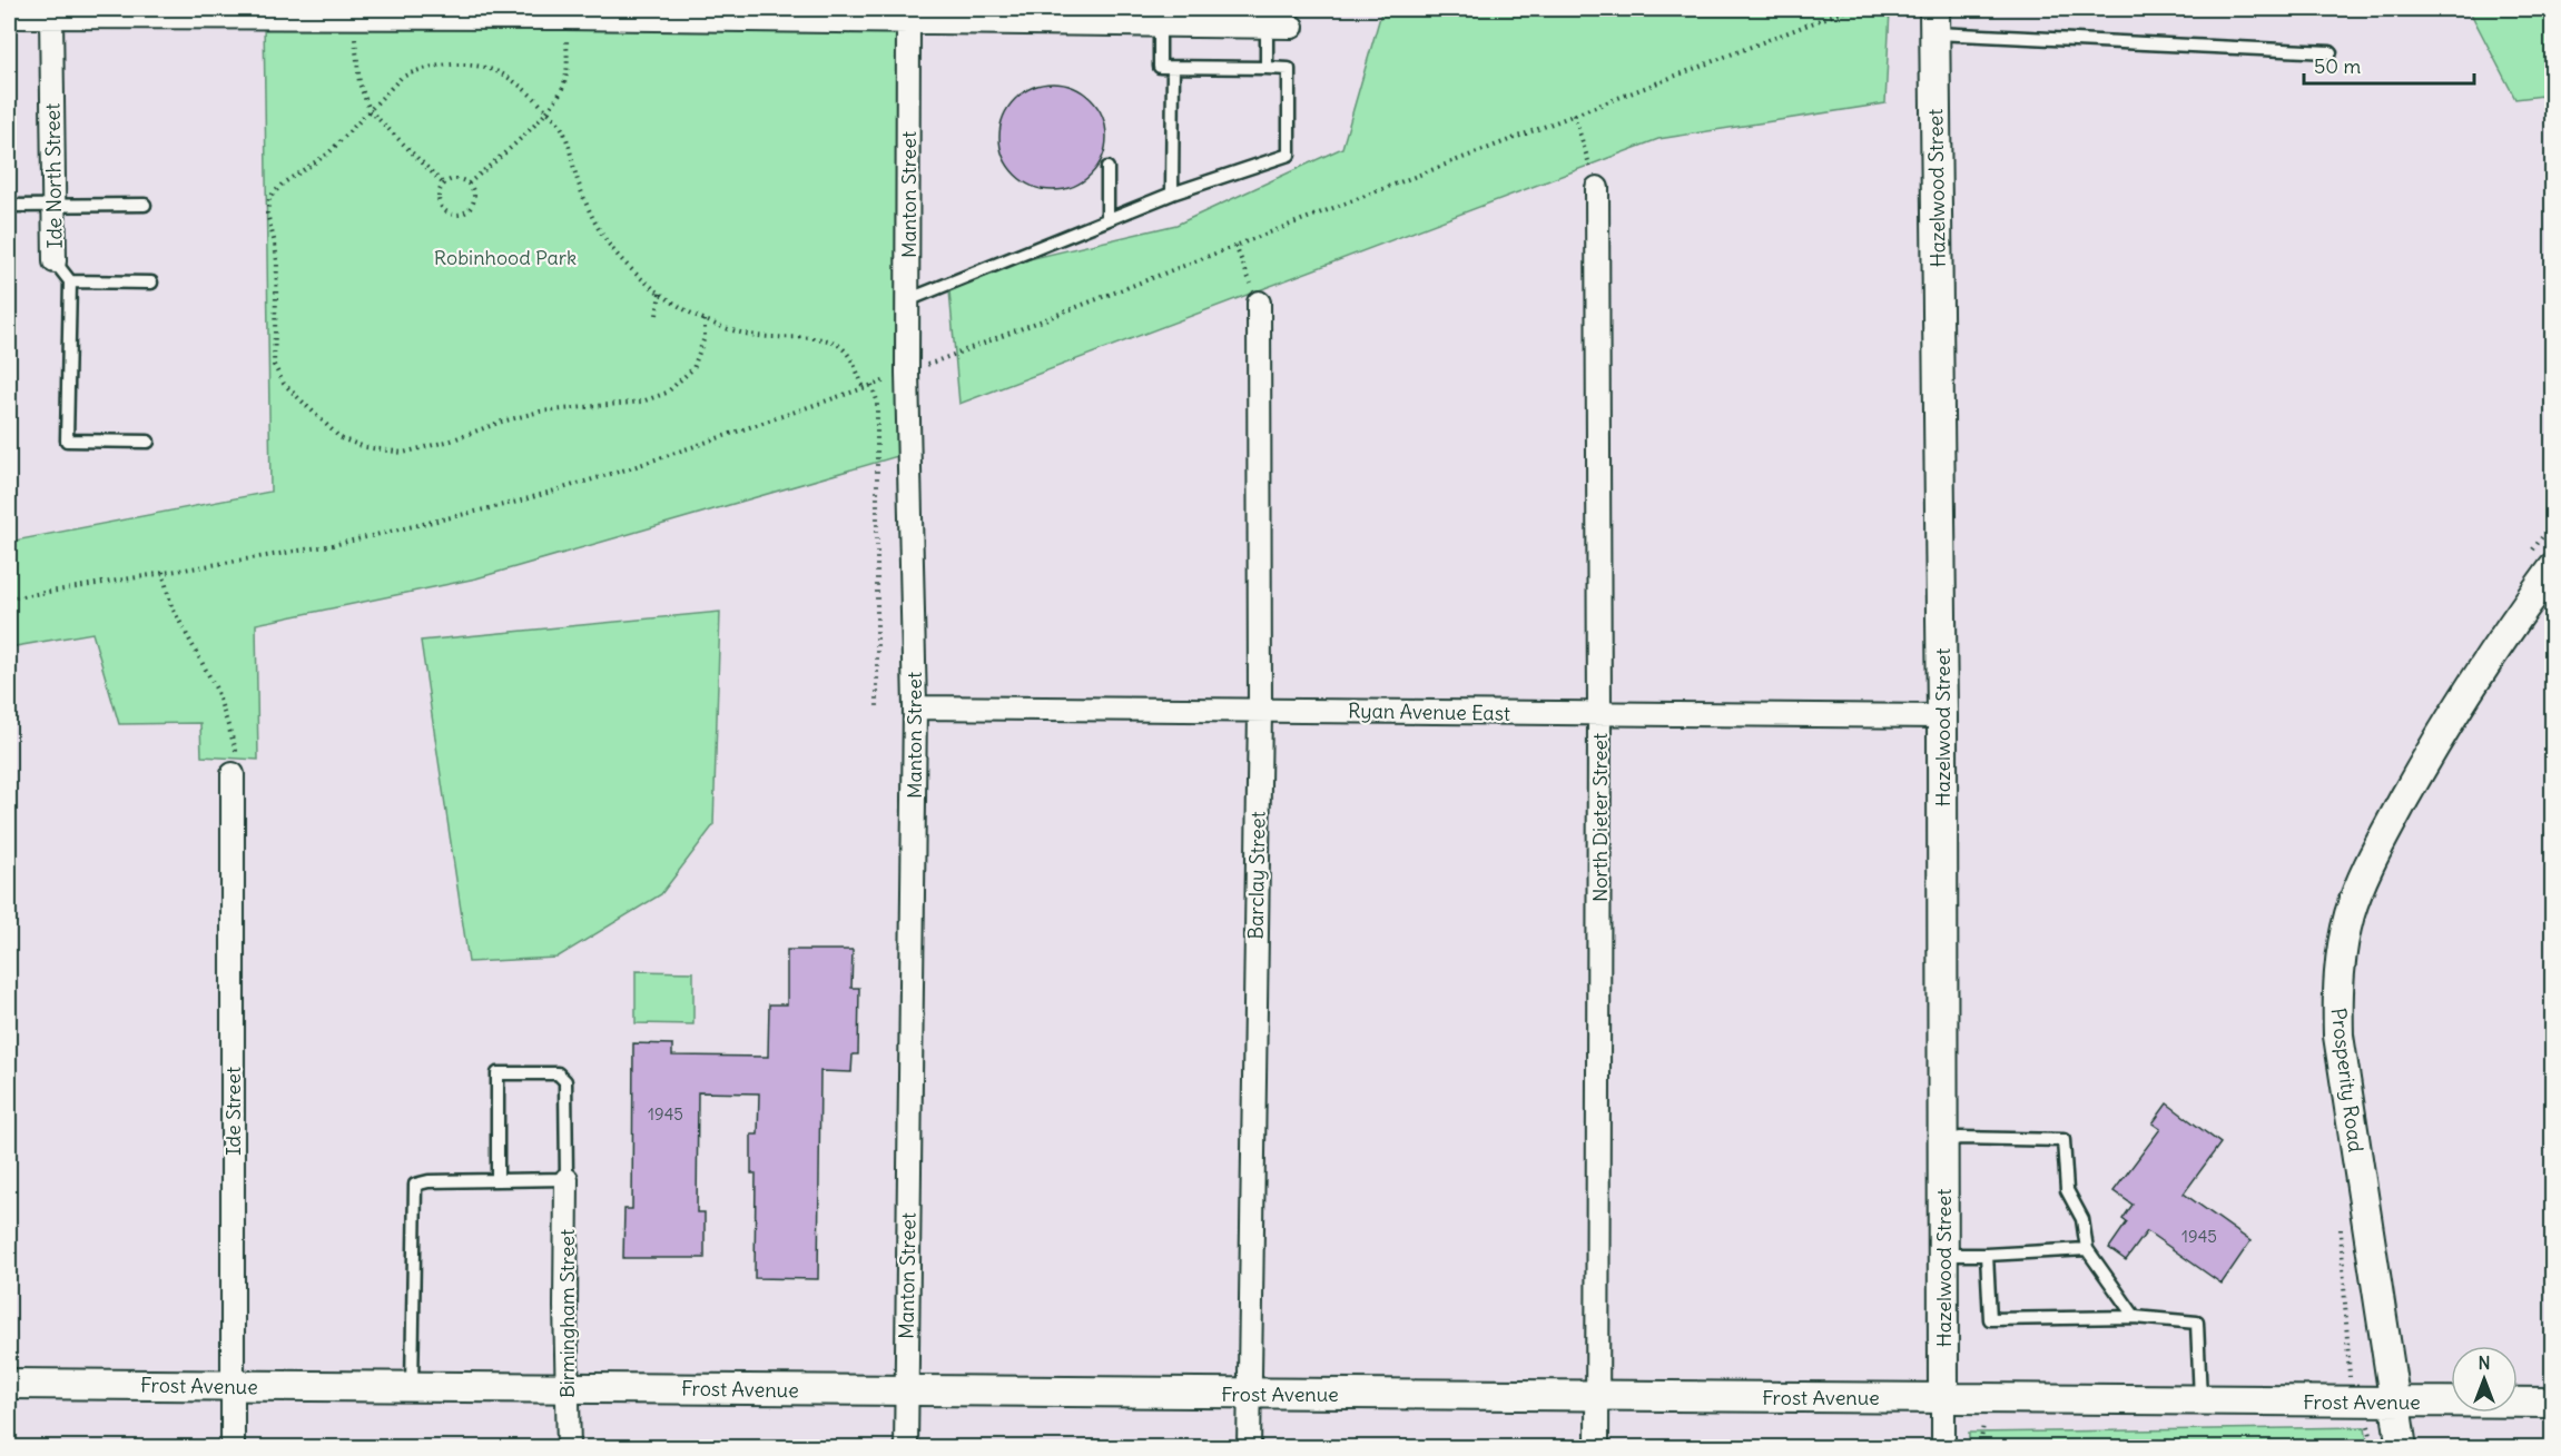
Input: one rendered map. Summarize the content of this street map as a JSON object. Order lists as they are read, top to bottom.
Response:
{
  "streets": {
    "street": [
      "Ide North Street",
      "Hazelwood Street",
      "Manton Street",
      "Ryan Avenue East",
      "North Dieter Street",
      "Barclay Street",
      "Prosperity Road",
      "Ide Street",
      "Birmingham Street",
      "Frost Avenue"
    ]
  },
  "crossings": [
    ["Hazelwood Street", "Ryan Avenue East"],
    ["Hazelwood Street", "Frost Avenue"],
    ["Manton Street", "Ryan Avenue East"],
    ["Manton Street", "Frost Avenue"],
    ["Ryan Avenue East", "North Dieter Street"],
    ["Ryan Avenue East", "Barclay Street"],
    ["North Dieter Street", "Frost Avenue"],
    ["Barclay Street", "Frost Avenue"],
    ["Prosperity Road", "Frost Avenue"],
    ["Ide Street", "Frost Avenue"],
    ["Birmingham Street", "Frost Avenue"]
  ],
  "parks": ["Robinhood Park"],
  "house_numbers": ["1945", "1945"],
  "scale_bar": "50 m",
  "north": "top"
}
